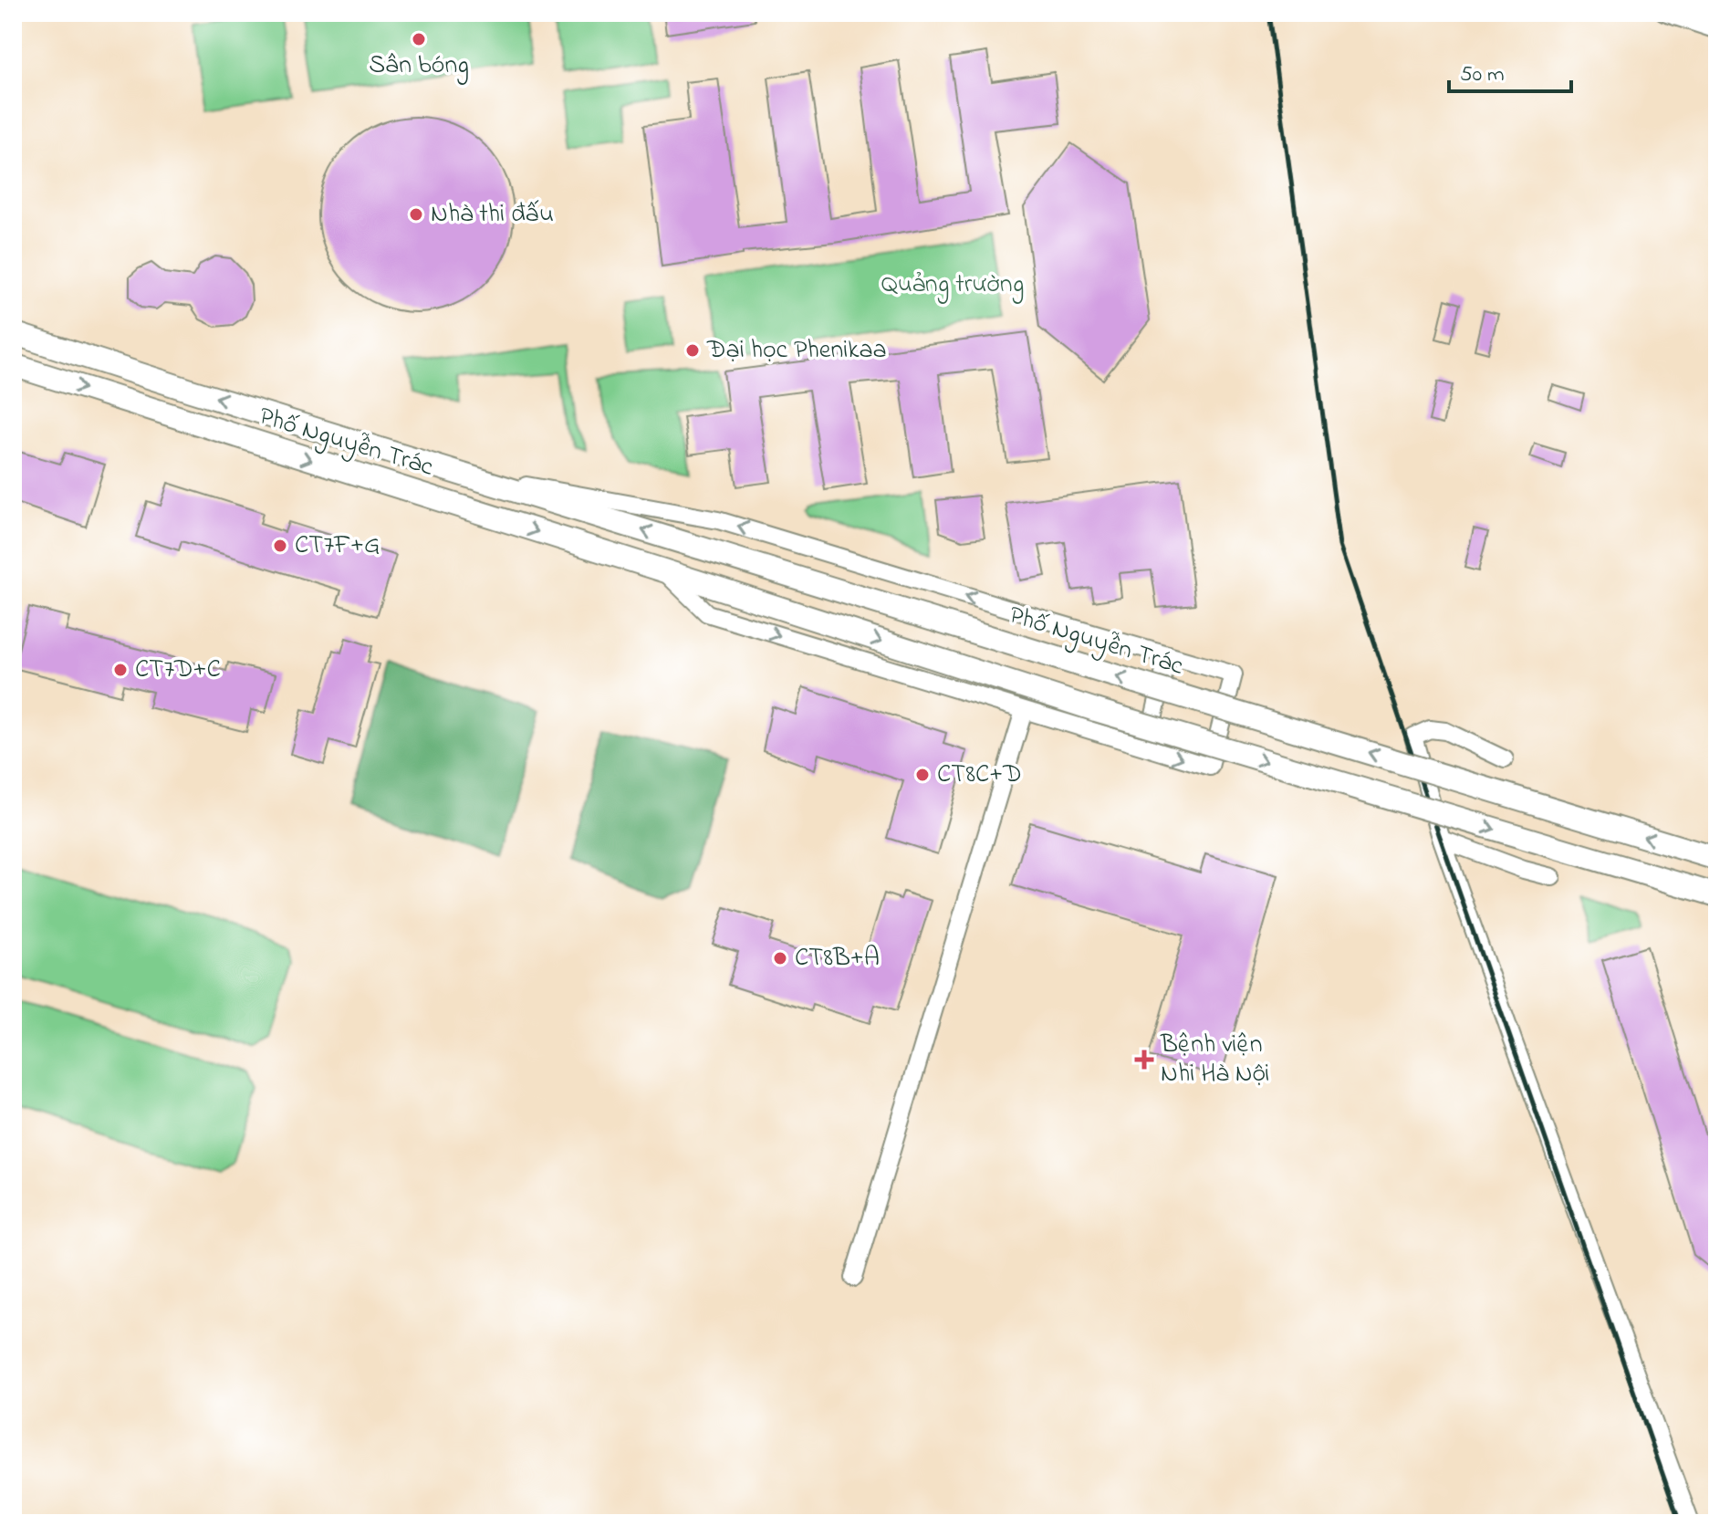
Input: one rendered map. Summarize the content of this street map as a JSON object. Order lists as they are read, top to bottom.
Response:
{
  "streets": {
    "main road": ["Phố Nguyễn Trác"]
  },
  "parks": ["Quảng trường"],
  "places": {
    "other": [
      "Sân bóng",
      "Nhà thi đấu",
      "Đại học Phenikaa",
      "CT7F+G",
      "CT7D+C",
      "CT8C+D",
      "CT8B+A"
    ],
    "health": ["Bệnh viện Nhi Hà Nội"]
  },
  "scale_bar": "50 m"
}
